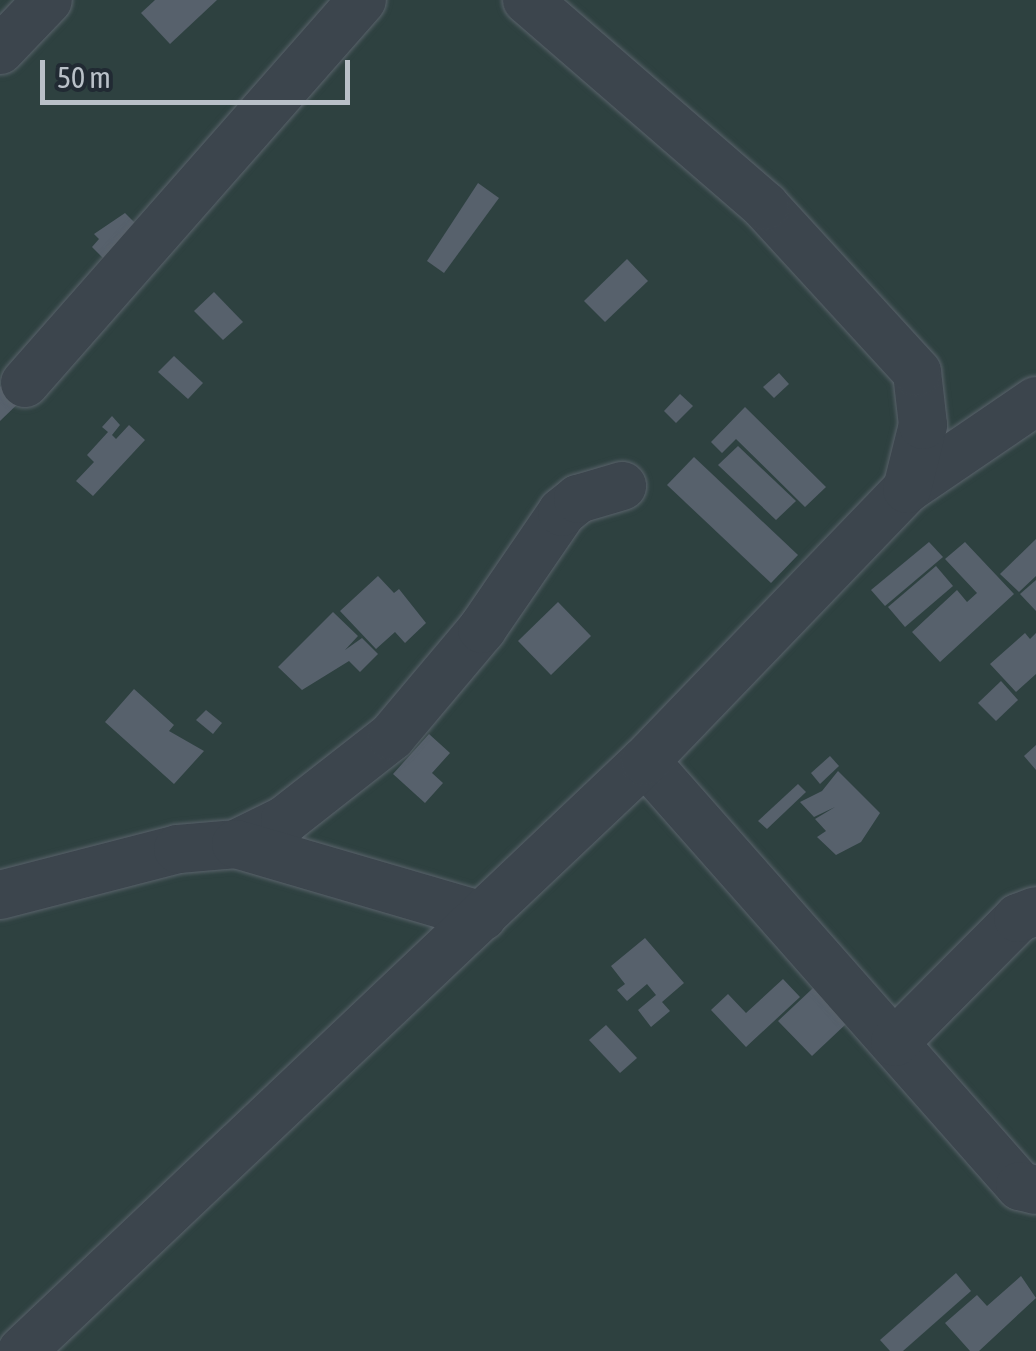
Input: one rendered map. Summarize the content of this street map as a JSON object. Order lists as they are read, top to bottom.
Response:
{
  "scale_bar": "50 m"
}
